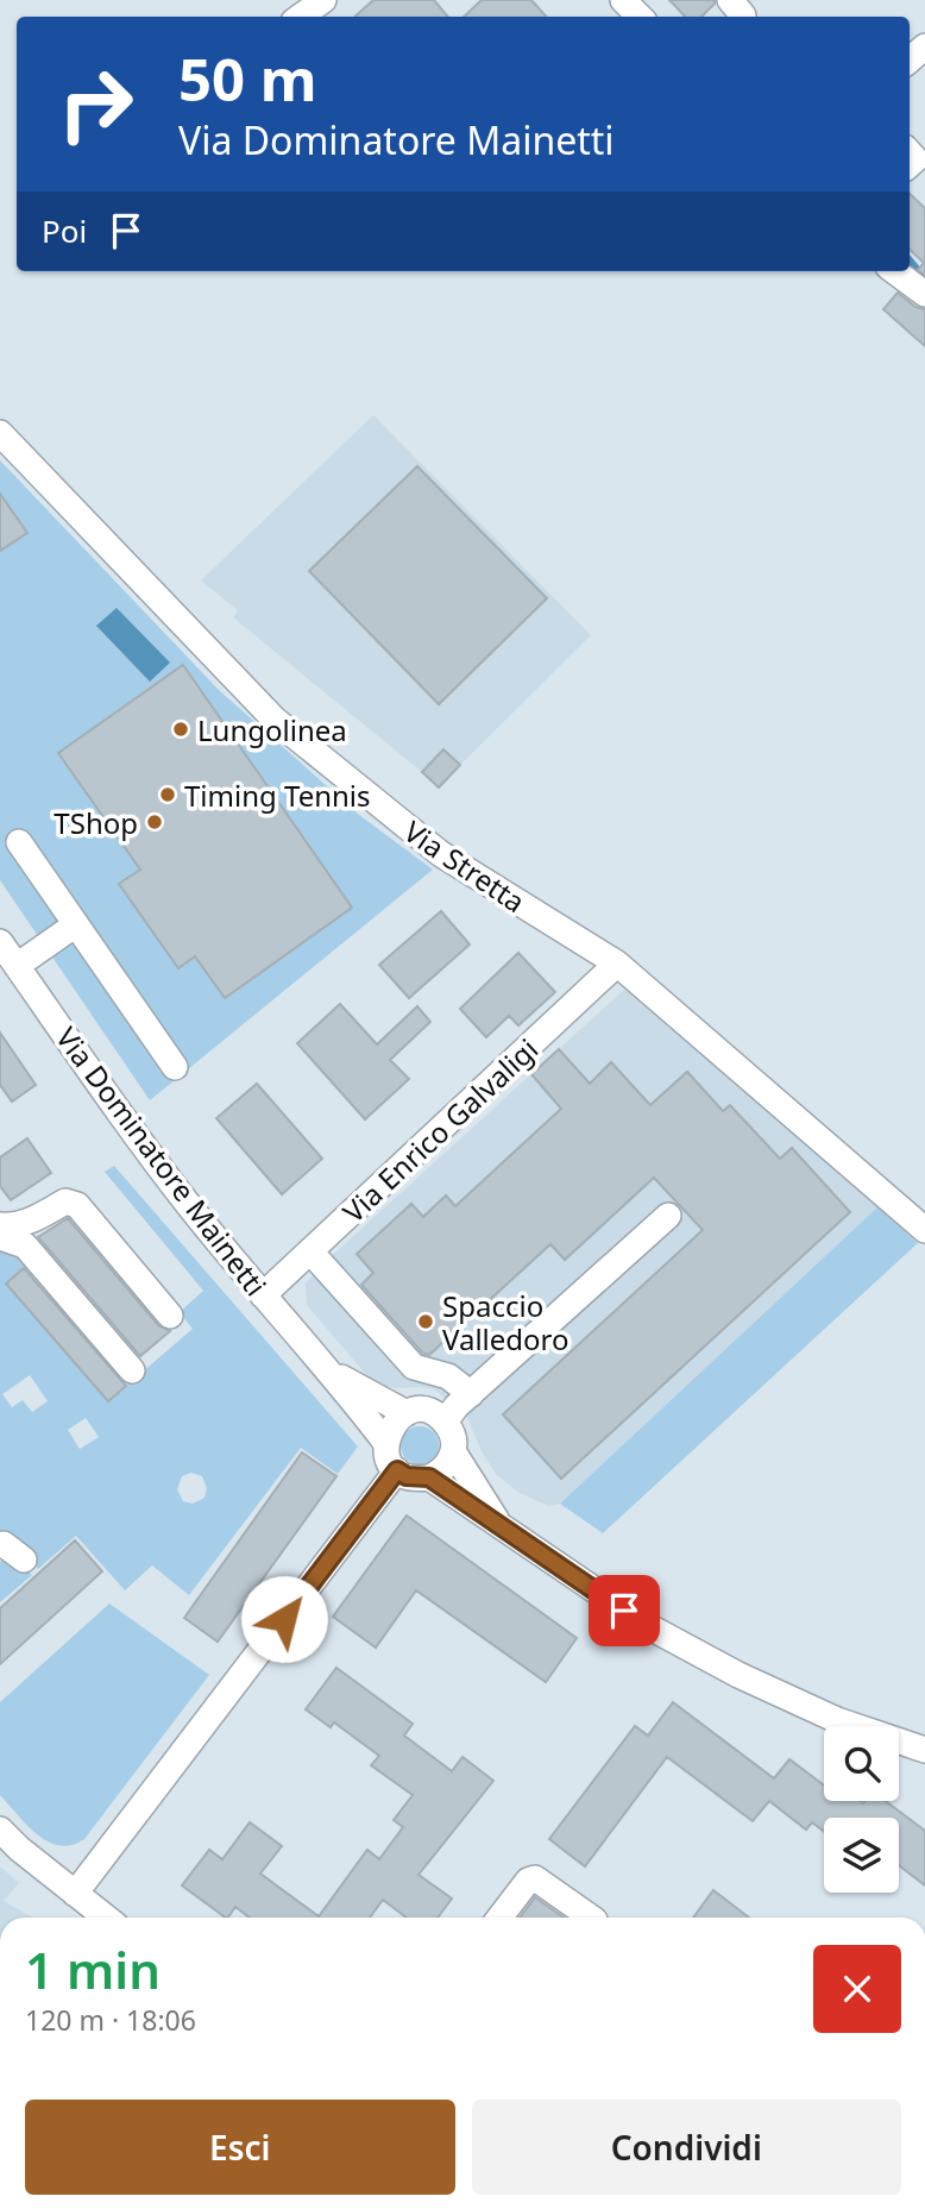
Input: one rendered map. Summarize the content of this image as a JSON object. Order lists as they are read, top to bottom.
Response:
{
  "streets": {
    "street": ["Via Stretta", "Via Enrico Galvaligi", "Via Dominatore Mainetti"]
  },
  "crossings": [
    ["Via Stretta", "Via Enrico Galvaligi"],
    ["Via Enrico Galvaligi", "Via Dominatore Mainetti"]
  ],
  "places": [
    "Lungolinea",
    "Timing Tennis",
    "TShop",
    "Spaccio Valledoro"
  ],
  "page": {
    "turn": ["50 m", "Via Dominatore Mainetti"],
    "then": "Poi",
    "heading": ["1 min", "120 m · 18:06"],
    "buttons": ["Esci", "Condividi"]
  }
}
